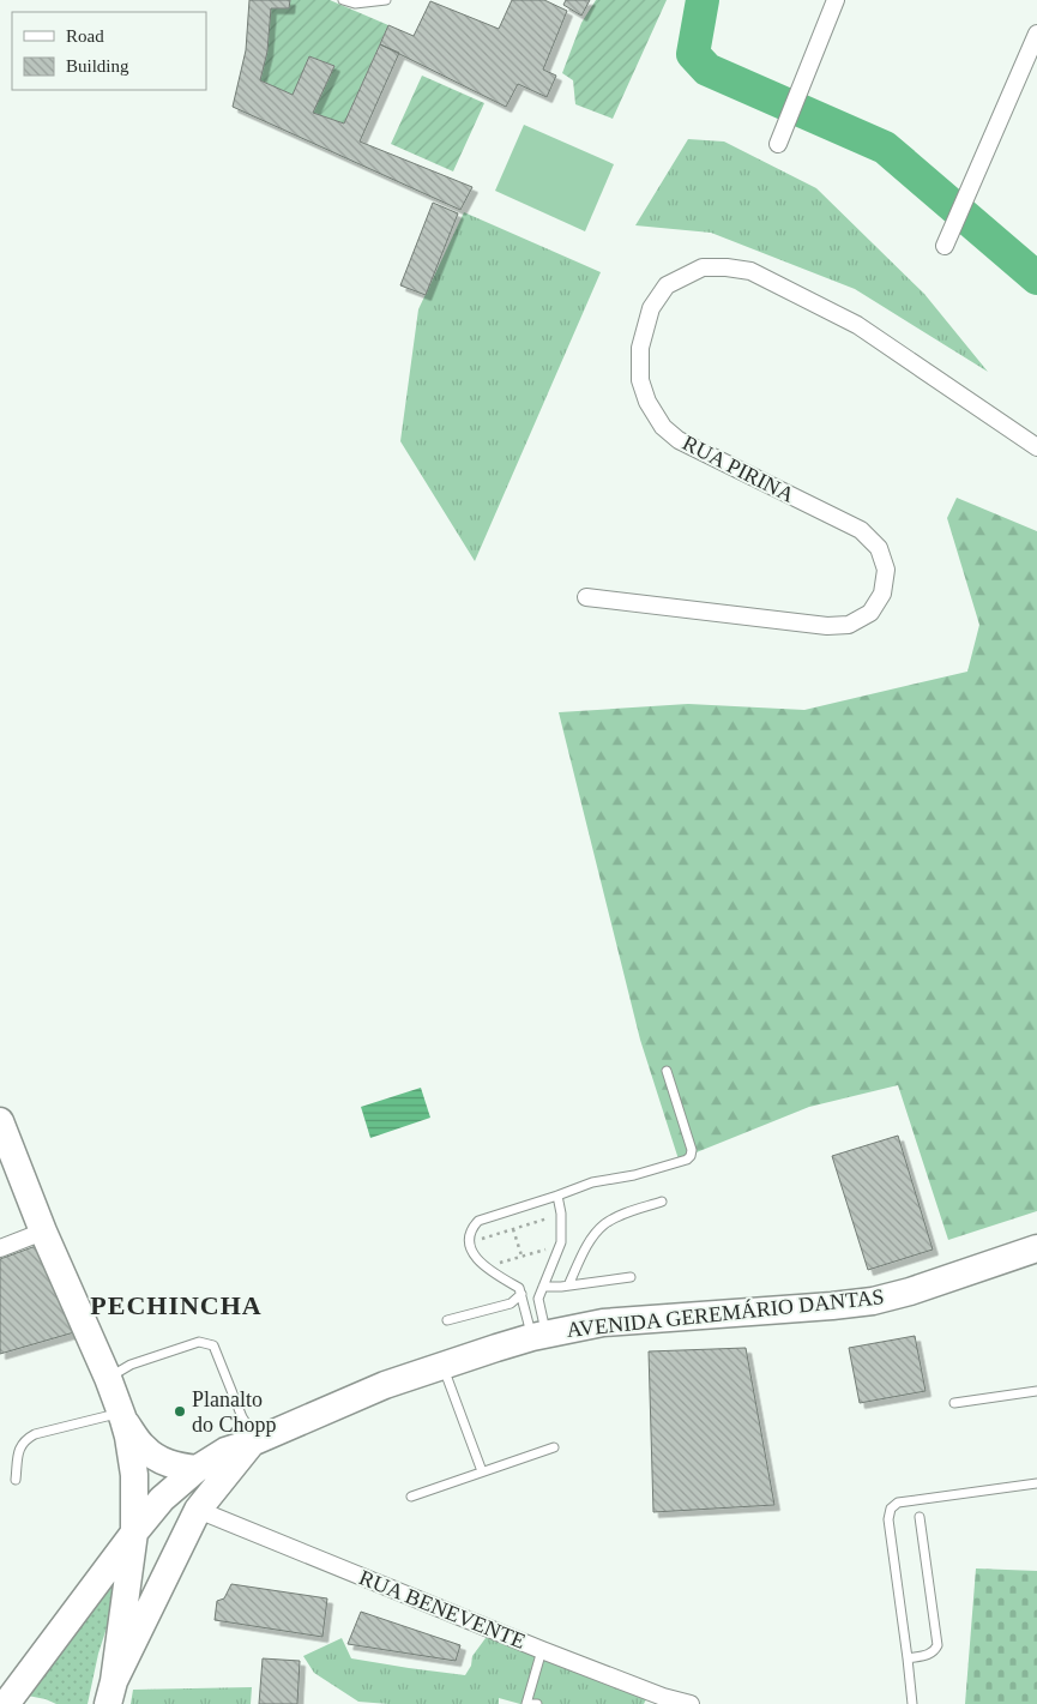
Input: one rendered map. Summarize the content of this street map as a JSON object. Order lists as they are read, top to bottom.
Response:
{
  "streets": {
    "main road": ["AVENIDA GEREMÁRIO DANTAS"],
    "street": ["RUA PIRINA", "RUA BENEVENTE"]
  },
  "districts": ["PECHINCHA"],
  "places": ["Planalto do Chopp"],
  "legend": ["Road", "Building"]
}
